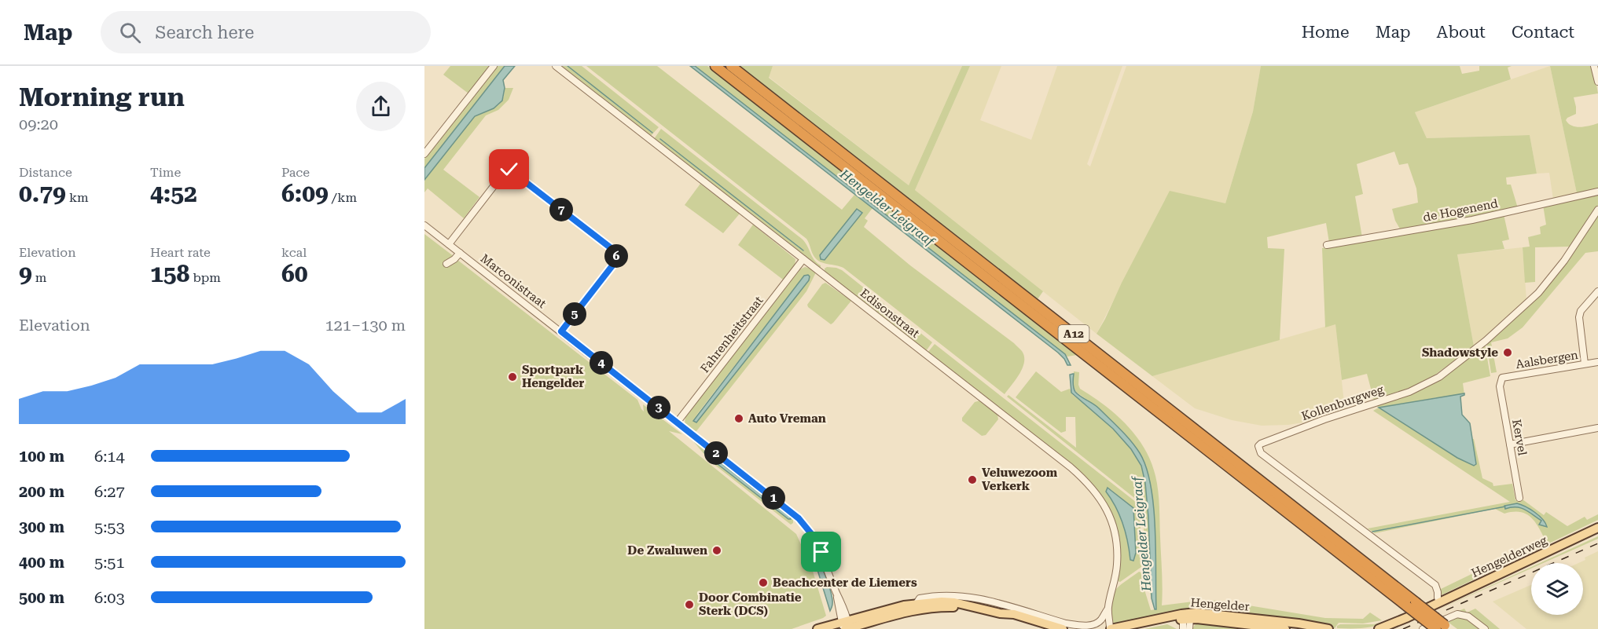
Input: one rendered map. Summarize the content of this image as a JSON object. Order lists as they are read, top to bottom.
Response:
{
  "streets": {
    "highway": ["A12"],
    "main road": ["Hengelderweg", "Hengelder"],
    "street": [
      "de Hogenend",
      "Marconistraat",
      "Edisonstraat",
      "Fahrenheitstraat",
      "Aalsbergen",
      "Kollenburgweg",
      "Kervel"
    ]
  },
  "crossings": [
    ["Marconistraat", "Fahrenheitstraat"],
    ["Marconistraat", "Hengelder"],
    ["Edisonstraat", "Fahrenheitstraat"],
    ["Edisonstraat", "Hengelder"],
    ["Aalsbergen", "Kervel"]
  ],
  "water": ["Hengelder Leigraaf"],
  "places": [
    "Shadowstyle",
    "Sportpark Hengelder",
    "Auto Vreman",
    "Veluwezoom Verkerk",
    "De Zwaluwen",
    "Beachcenter de Liemers",
    "Door Combinatie Sterk (DCS)"
  ],
  "page": {
    "header": "Map",
    "search": "Search here",
    "nav": [
      "Home",
      "Map",
      "About",
      "Contact"
    ],
    "heading": ["Morning run", "09:20"],
    "stats": [
      ["Distance", "0.79 km"],
      ["Time", "4:52"],
      ["Pace", "6:09 /km"],
      ["Elevation", "9 m"],
      ["Heart rate", "158 bpm"],
      ["kcal", "60"]
    ],
    "pins": [
      "7",
      "6",
      "5",
      "4",
      "3",
      "2",
      "1"
    ],
    "chart": ["Elevation", "121–130 m"],
    "list": [
      {
        "name": "100 m",
        "note": "6:14"
      },
      {
        "name": "200 m",
        "note": "6:27"
      },
      {
        "name": "300 m",
        "note": "5:53"
      },
      {
        "name": "400 m",
        "note": "5:51"
      },
      {
        "name": "500 m",
        "note": "6:03"
      }
    ]
  }
}
